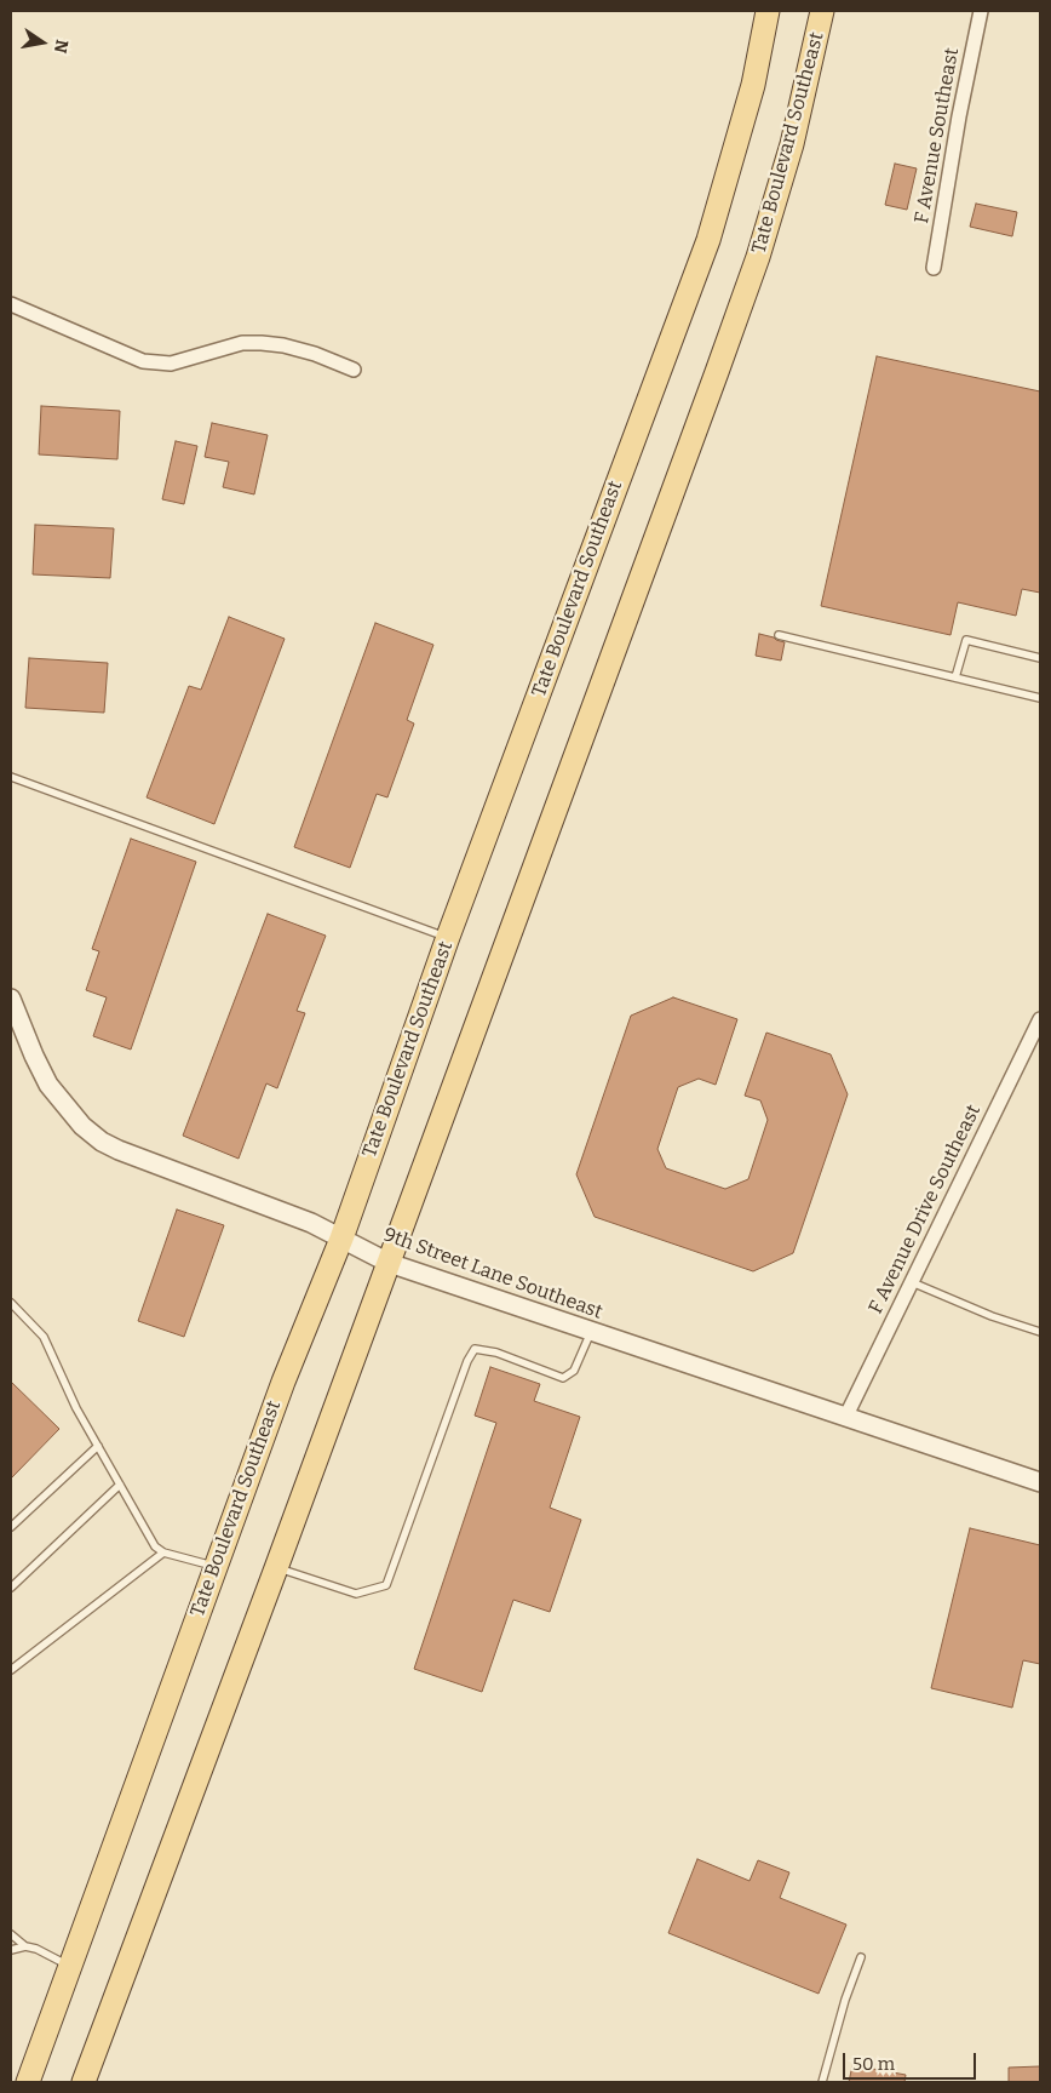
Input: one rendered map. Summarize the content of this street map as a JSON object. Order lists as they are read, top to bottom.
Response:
{
  "streets": {
    "main road": ["Tate Boulevard Southeast"],
    "street": ["F Avenue Southeast", "F Avenue Drive Southeast", "9th Street Lane Southeast"]
  },
  "crossings": [
    ["Tate Boulevard Southeast", "9th Street Lane Southeast"],
    ["F Avenue Drive Southeast", "9th Street Lane Southeast"]
  ],
  "scale_bar": "50 m",
  "north": "right"
}
